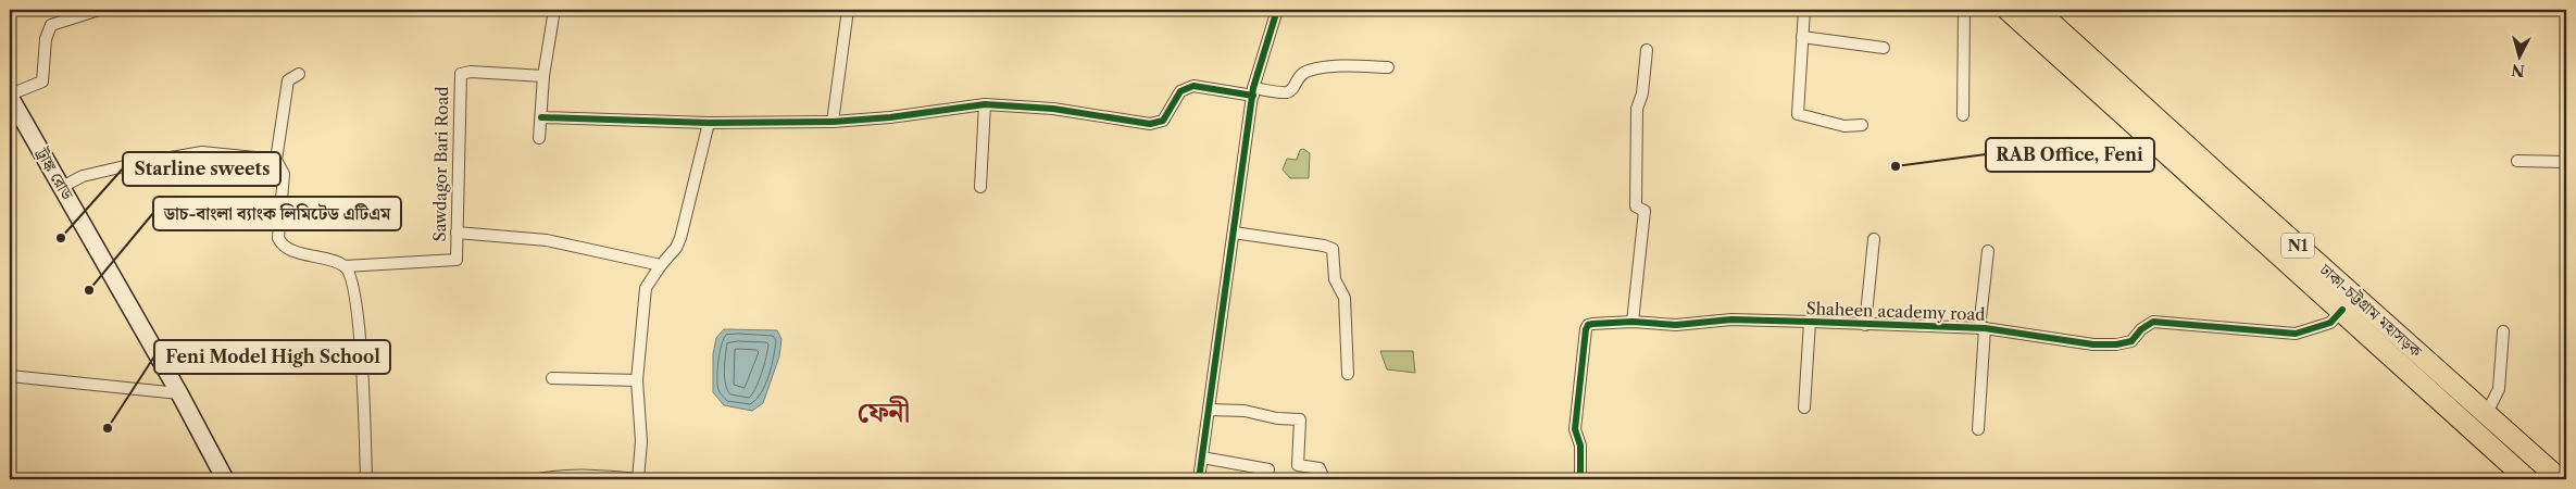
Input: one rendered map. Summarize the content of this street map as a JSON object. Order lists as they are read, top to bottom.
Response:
{
  "streets": {
    "highway": ["N1", "ঢাকা-চট্টগ্রাম মহাসড়ক"],
    "main road": ["ট্রাঙ্ক রোড"],
    "street": ["Sawdagor Bari Road", "Shaheen academy road"]
  },
  "crossings": [
    ["ঢাকা-চট্টগ্রাম মহাসড়ক", "Shaheen academy road"]
  ],
  "districts": ["ফেনী"],
  "places": [
    "RAB Office, Feni",
    "Starline sweets",
    "ডাচ-বাংলা ব্যাংক লিমিটেড এটিএম",
    "Feni Model High School"
  ],
  "north": "bottom"
}
